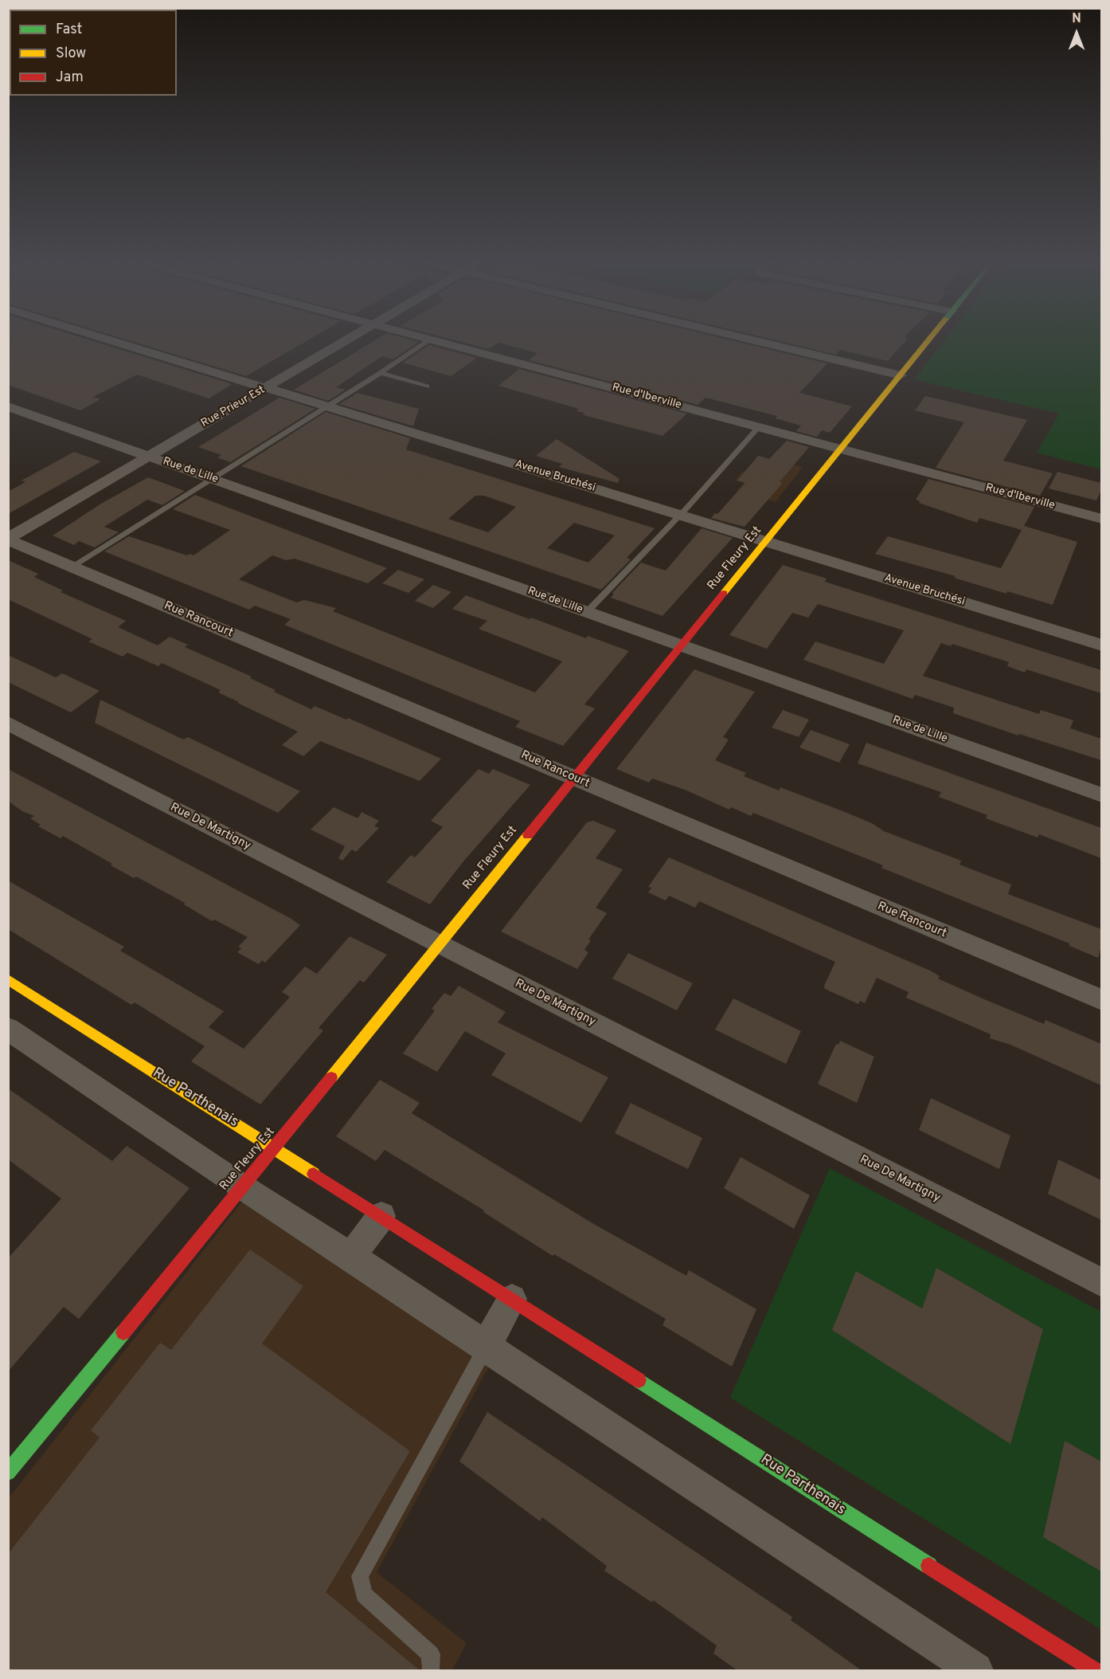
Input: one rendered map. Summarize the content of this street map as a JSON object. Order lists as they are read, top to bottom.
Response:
{
  "streets": {
    "street": [
      "Rue d'Iberville",
      "Rue Prieur Est",
      "Rue de Lille",
      "Avenue Bruchési",
      "Rue Fleury Est",
      "Rue Rancourt",
      "Rue De Martigny",
      "Rue Parthenais"
    ]
  },
  "crossings": [
    ["Rue d'Iberville", "Rue Fleury Est"],
    ["Rue Prieur Est", "Rue de Lille"],
    ["Rue Prieur Est", "Avenue Bruchési"],
    ["Rue Prieur Est", "Rue Rancourt"],
    ["Rue de Lille", "Rue Fleury Est"],
    ["Avenue Bruchési", "Rue Fleury Est"],
    ["Rue Fleury Est", "Rue Rancourt"],
    ["Rue Fleury Est", "Rue De Martigny"],
    ["Rue Fleury Est", "Rue Parthenais"]
  ],
  "legend": ["Fast", "Slow", "Jam"],
  "north": "top"
}
